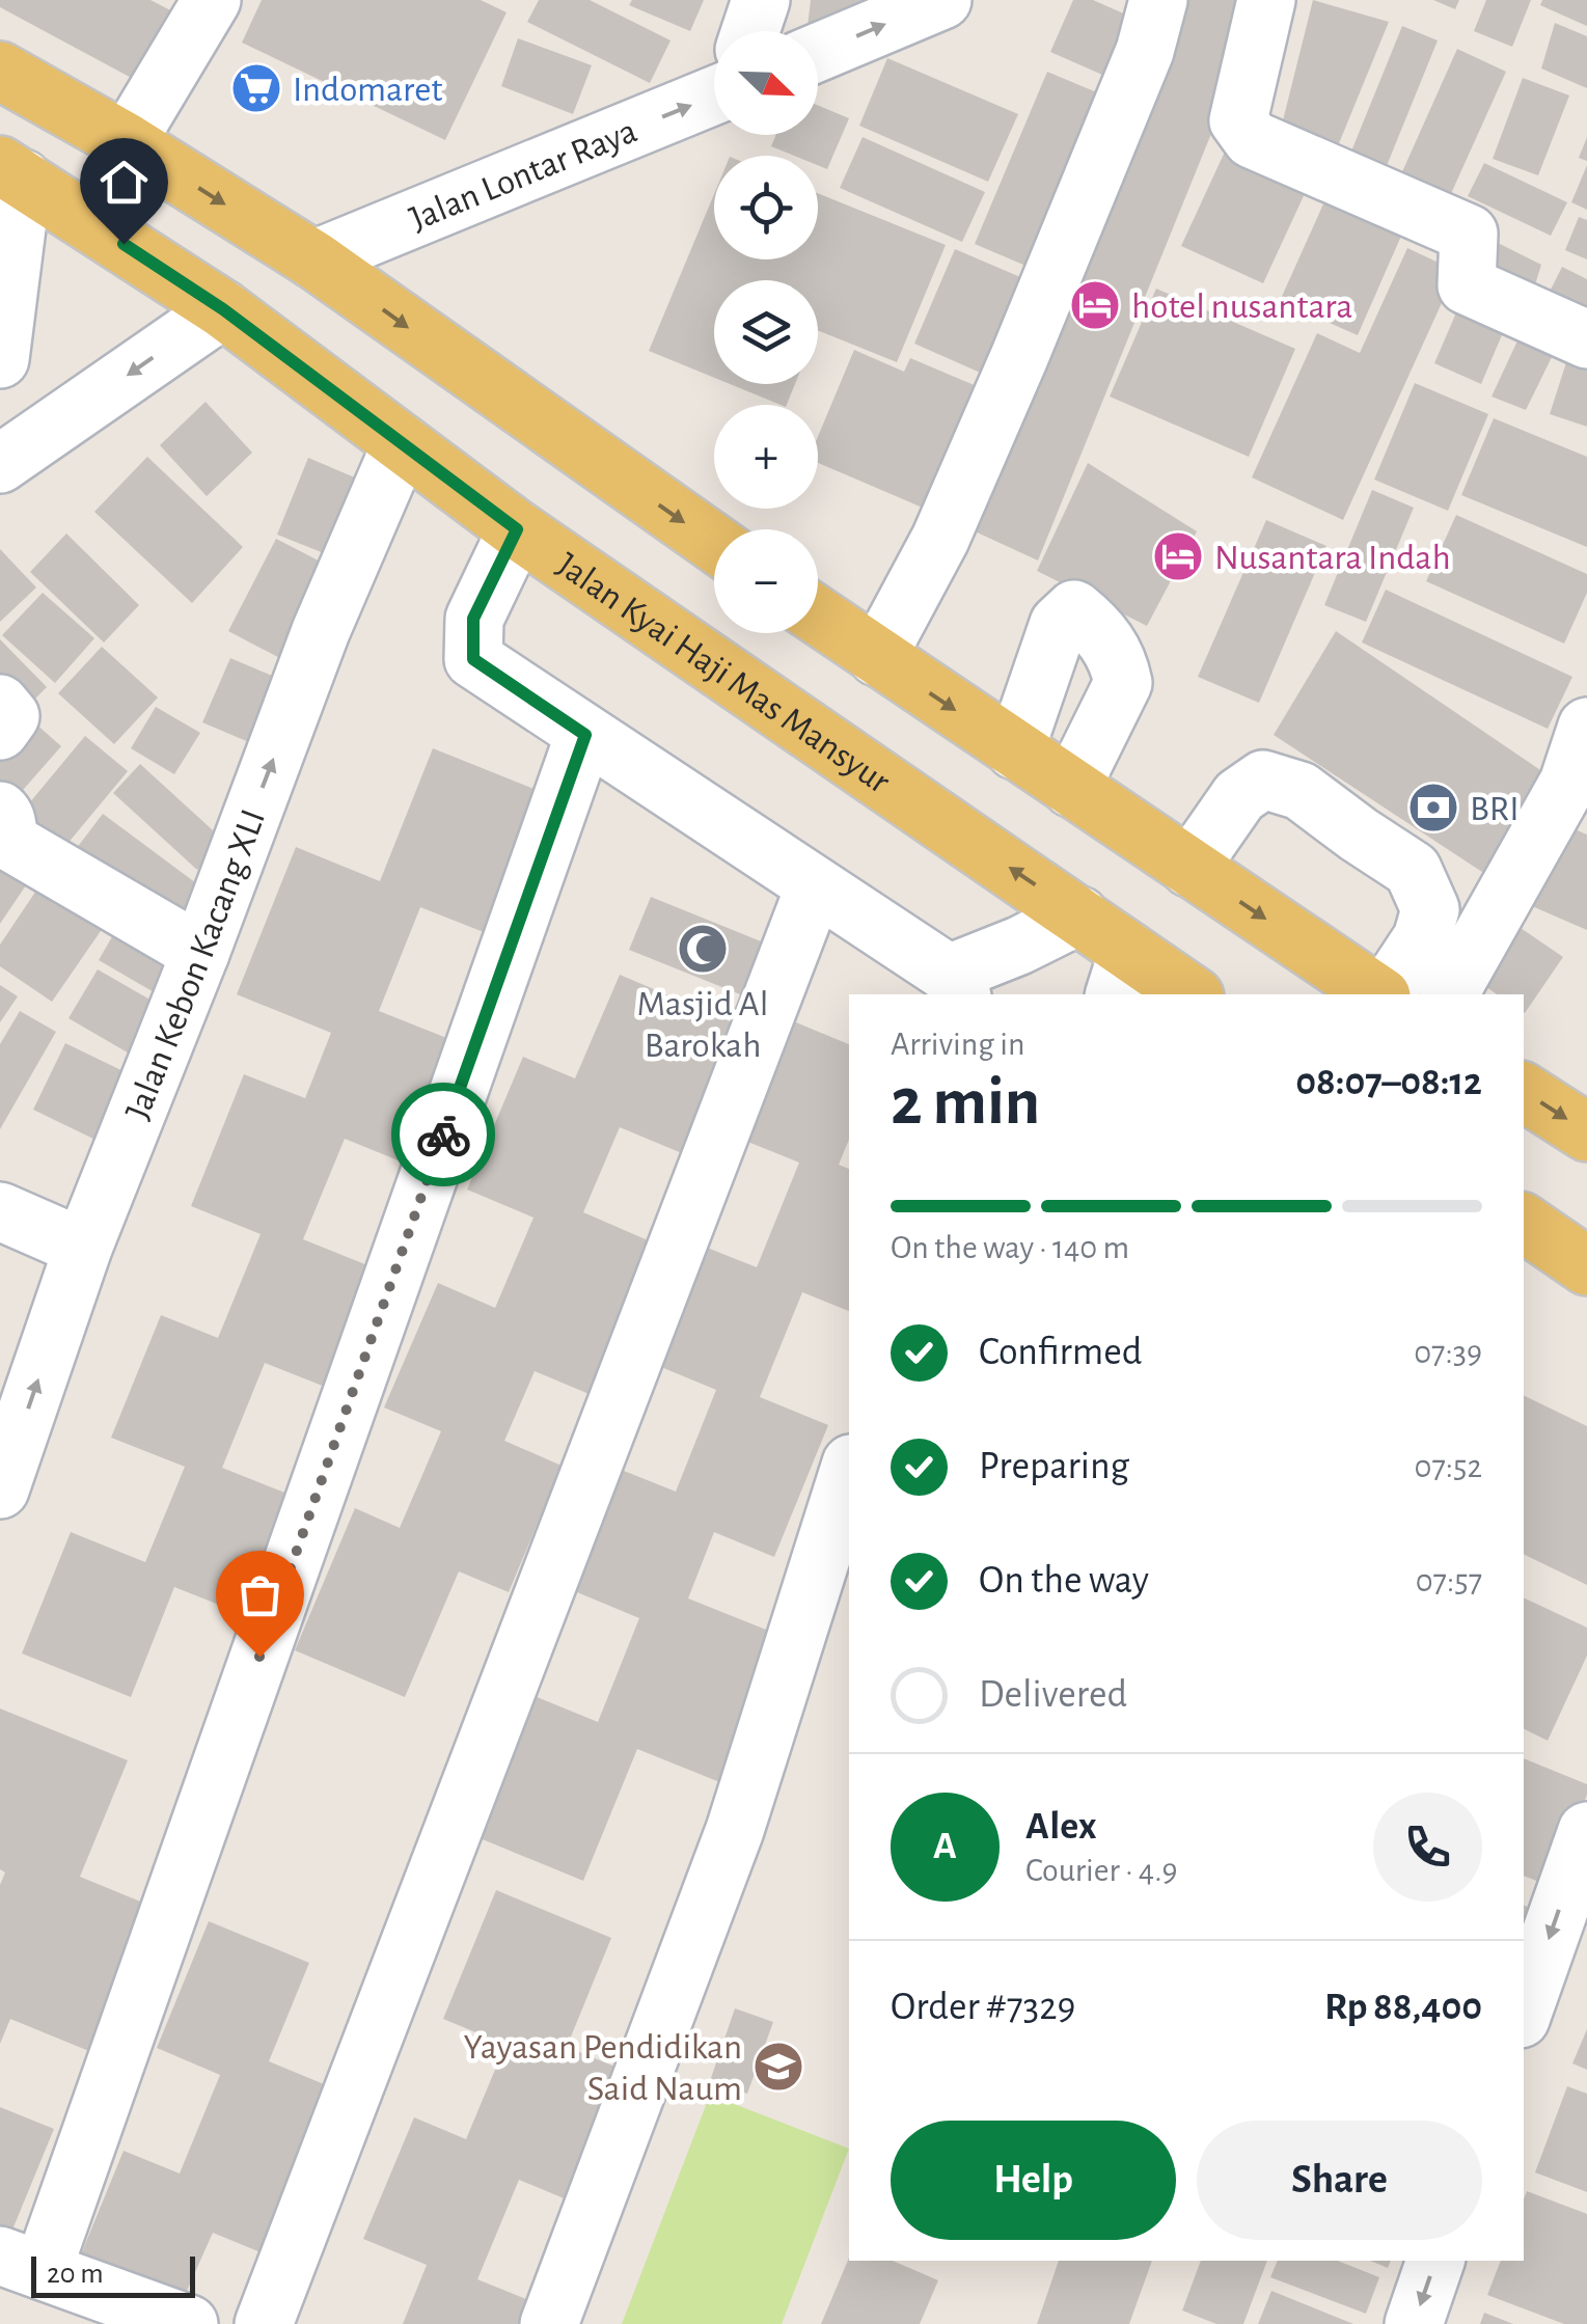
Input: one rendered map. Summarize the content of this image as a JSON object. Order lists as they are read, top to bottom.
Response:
{
  "streets": {
    "main road": ["Jalan Kyai Haji Mas Mansyur"],
    "street": ["Jalan Lontar Raya", "Jalan Kebon Kacang XLI"]
  },
  "crossings": [
    ["Jalan Kyai Haji Mas Mansyur", "Jalan Kebon Kacang XLI"]
  ],
  "one_way": ["Jalan Lontar Raya"],
  "places": {
    "supermarket": ["Indomaret"],
    "hotel": ["hotel nusantara", "Nusantara Indah"],
    "bank": ["BRI"],
    "mosque": ["Masjid Al Barokah"],
    "school or university": ["Yayasan Pendidikan Said Naum"]
  },
  "scale_bar": "20 m",
  "north": "bottom right",
  "page": {
    "map_buttons": ["+", "−"],
    "heading": ["2 min", "Arriving in", "08:07–08:12"],
    "panel": [
      "Alex",
      "Courier · 4.9",
      "Order #7329",
      "Rp 88,400"
    ],
    "bar": "On the way · 140 m",
    "list": [
      ["Confirmed", "07:39"],
      ["Preparing", "07:52"],
      ["On the way", "07:57"],
      "Delivered"
    ],
    "round": "A",
    "buttons": ["Help", "Share"],
    "scale": "20 m"
  }
}
